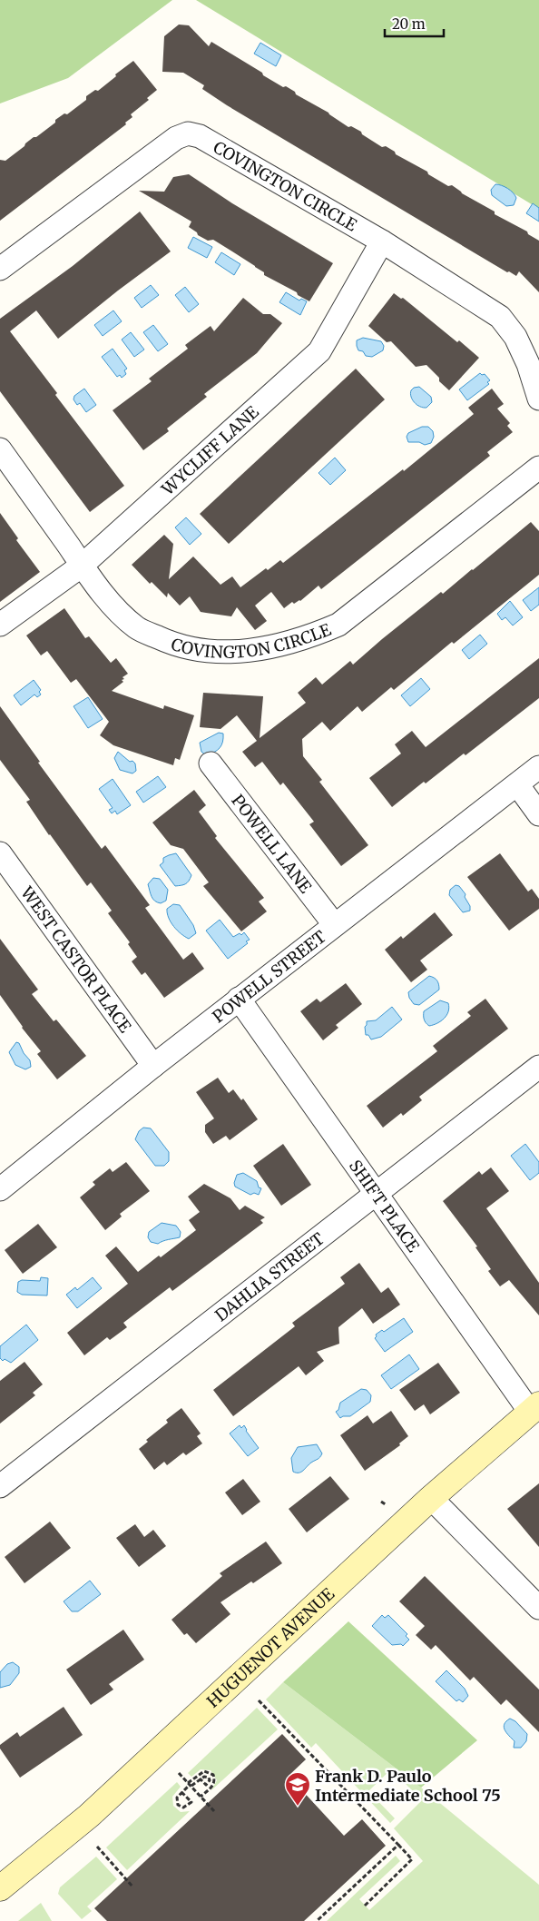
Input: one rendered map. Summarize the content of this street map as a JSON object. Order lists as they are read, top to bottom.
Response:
{
  "streets": {
    "street": [
      "COVINGTON CIRCLE",
      "WYCLIFF LANE",
      "POWELL LANE",
      "WEST CASTOR PLACE",
      "POWELL STREET",
      "SHIFT PLACE",
      "DAHLIA STREET",
      "HUGUENOT AVENUE"
    ]
  },
  "crossings": [
    ["COVINGTON CIRCLE", "WYCLIFF LANE"],
    ["POWELL LANE", "POWELL STREET"],
    ["WEST CASTOR PLACE", "POWELL STREET"],
    ["POWELL STREET", "SHIFT PLACE"],
    ["SHIFT PLACE", "DAHLIA STREET"],
    ["SHIFT PLACE", "HUGUENOT AVENUE"]
  ],
  "places": {
    "school or university": ["Frank D. Paulo Intermediate School 75"]
  },
  "scale_bar": "20 m"
}
